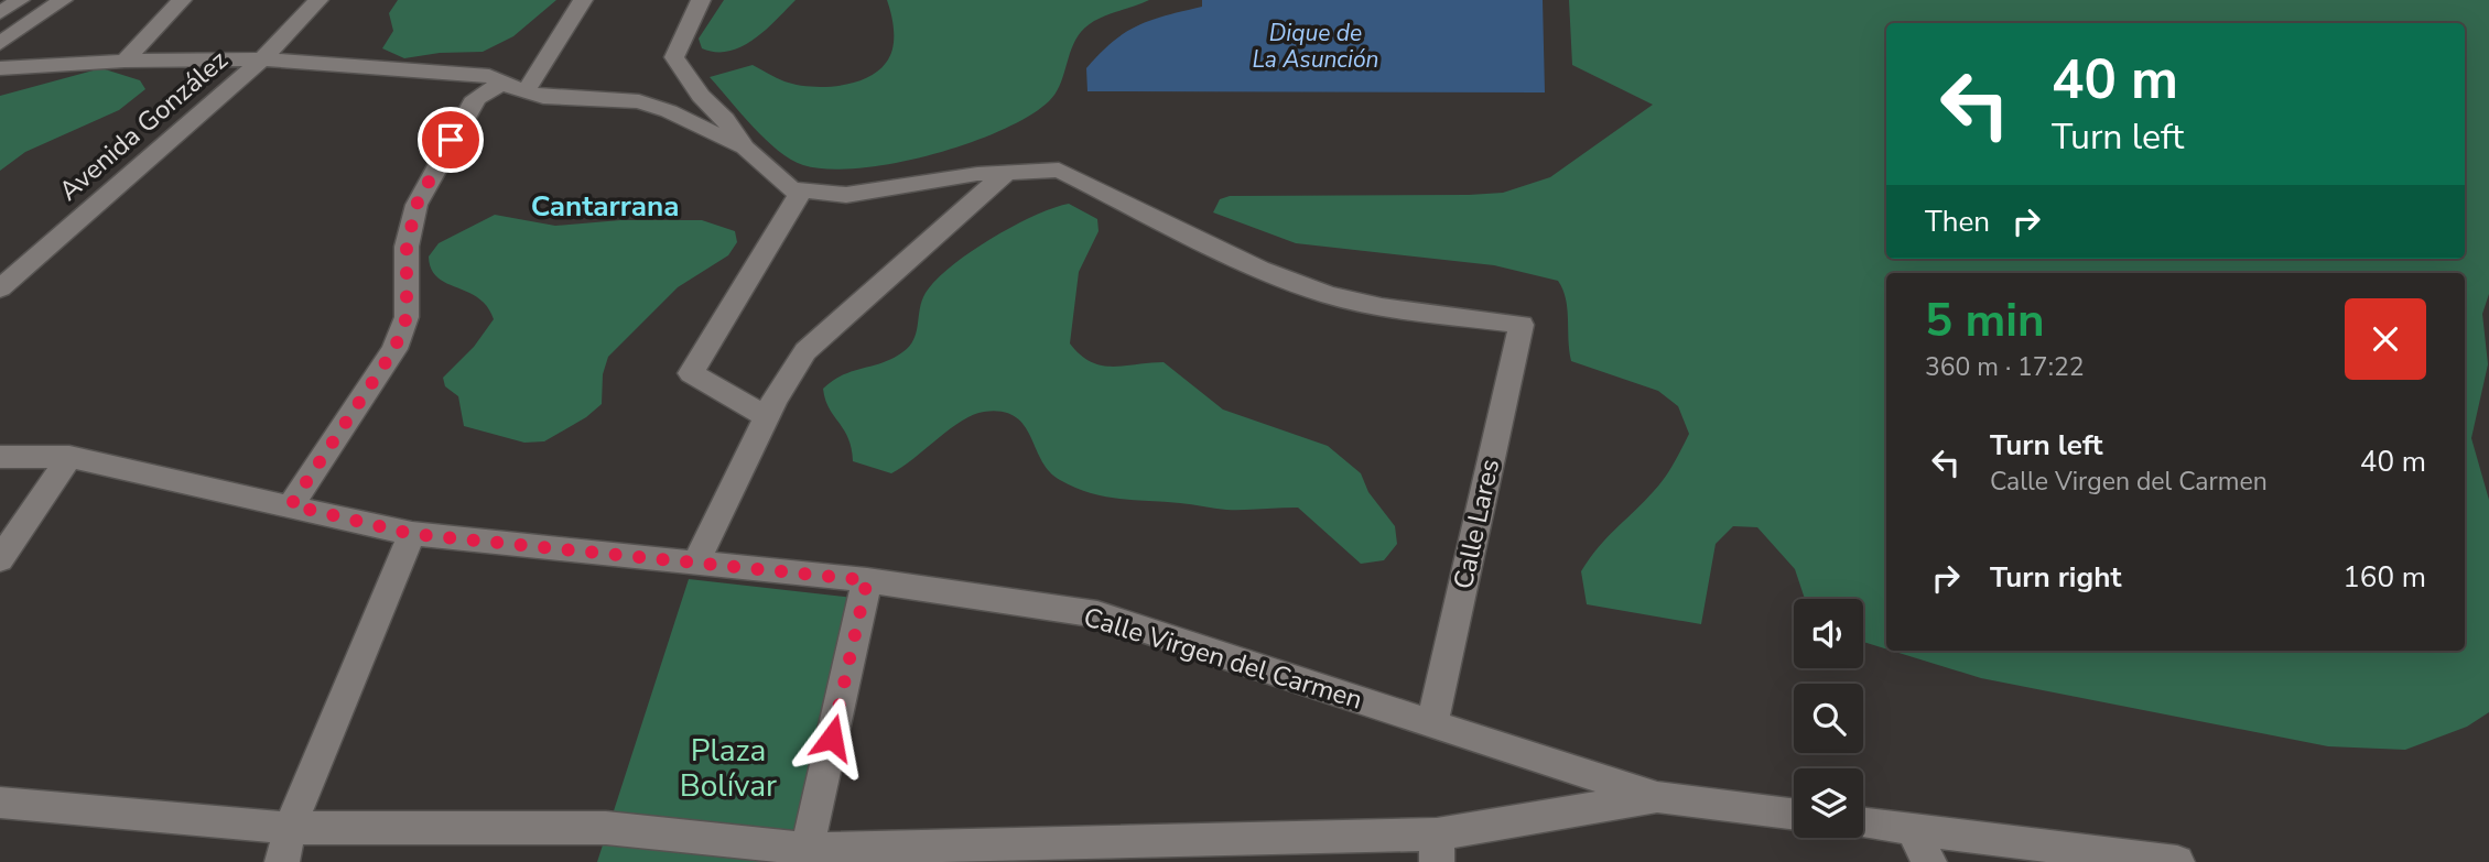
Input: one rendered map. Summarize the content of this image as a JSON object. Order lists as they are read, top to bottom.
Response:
{
  "streets": {
    "street": ["Avenida González", "Calle Lares", "Calle Virgen del Carmen"]
  },
  "crossings": [
    ["Calle Lares", "Calle Virgen del Carmen"]
  ],
  "districts": ["Cantarrana"],
  "water": ["Dique de La Asunción"],
  "parks": ["Plaza Bolívar"],
  "page": {
    "turn": ["40 m", "Turn left"],
    "then": "Then",
    "heading": ["5 min", "360 m · 17:22"],
    "list": [
      {
        "name": "Turn left",
        "note": "Calle Virgen del Carmen",
        "value": "40 m"
      },
      {
        "name": "Turn right",
        "value": "160 m"
      }
    ]
  }
}
